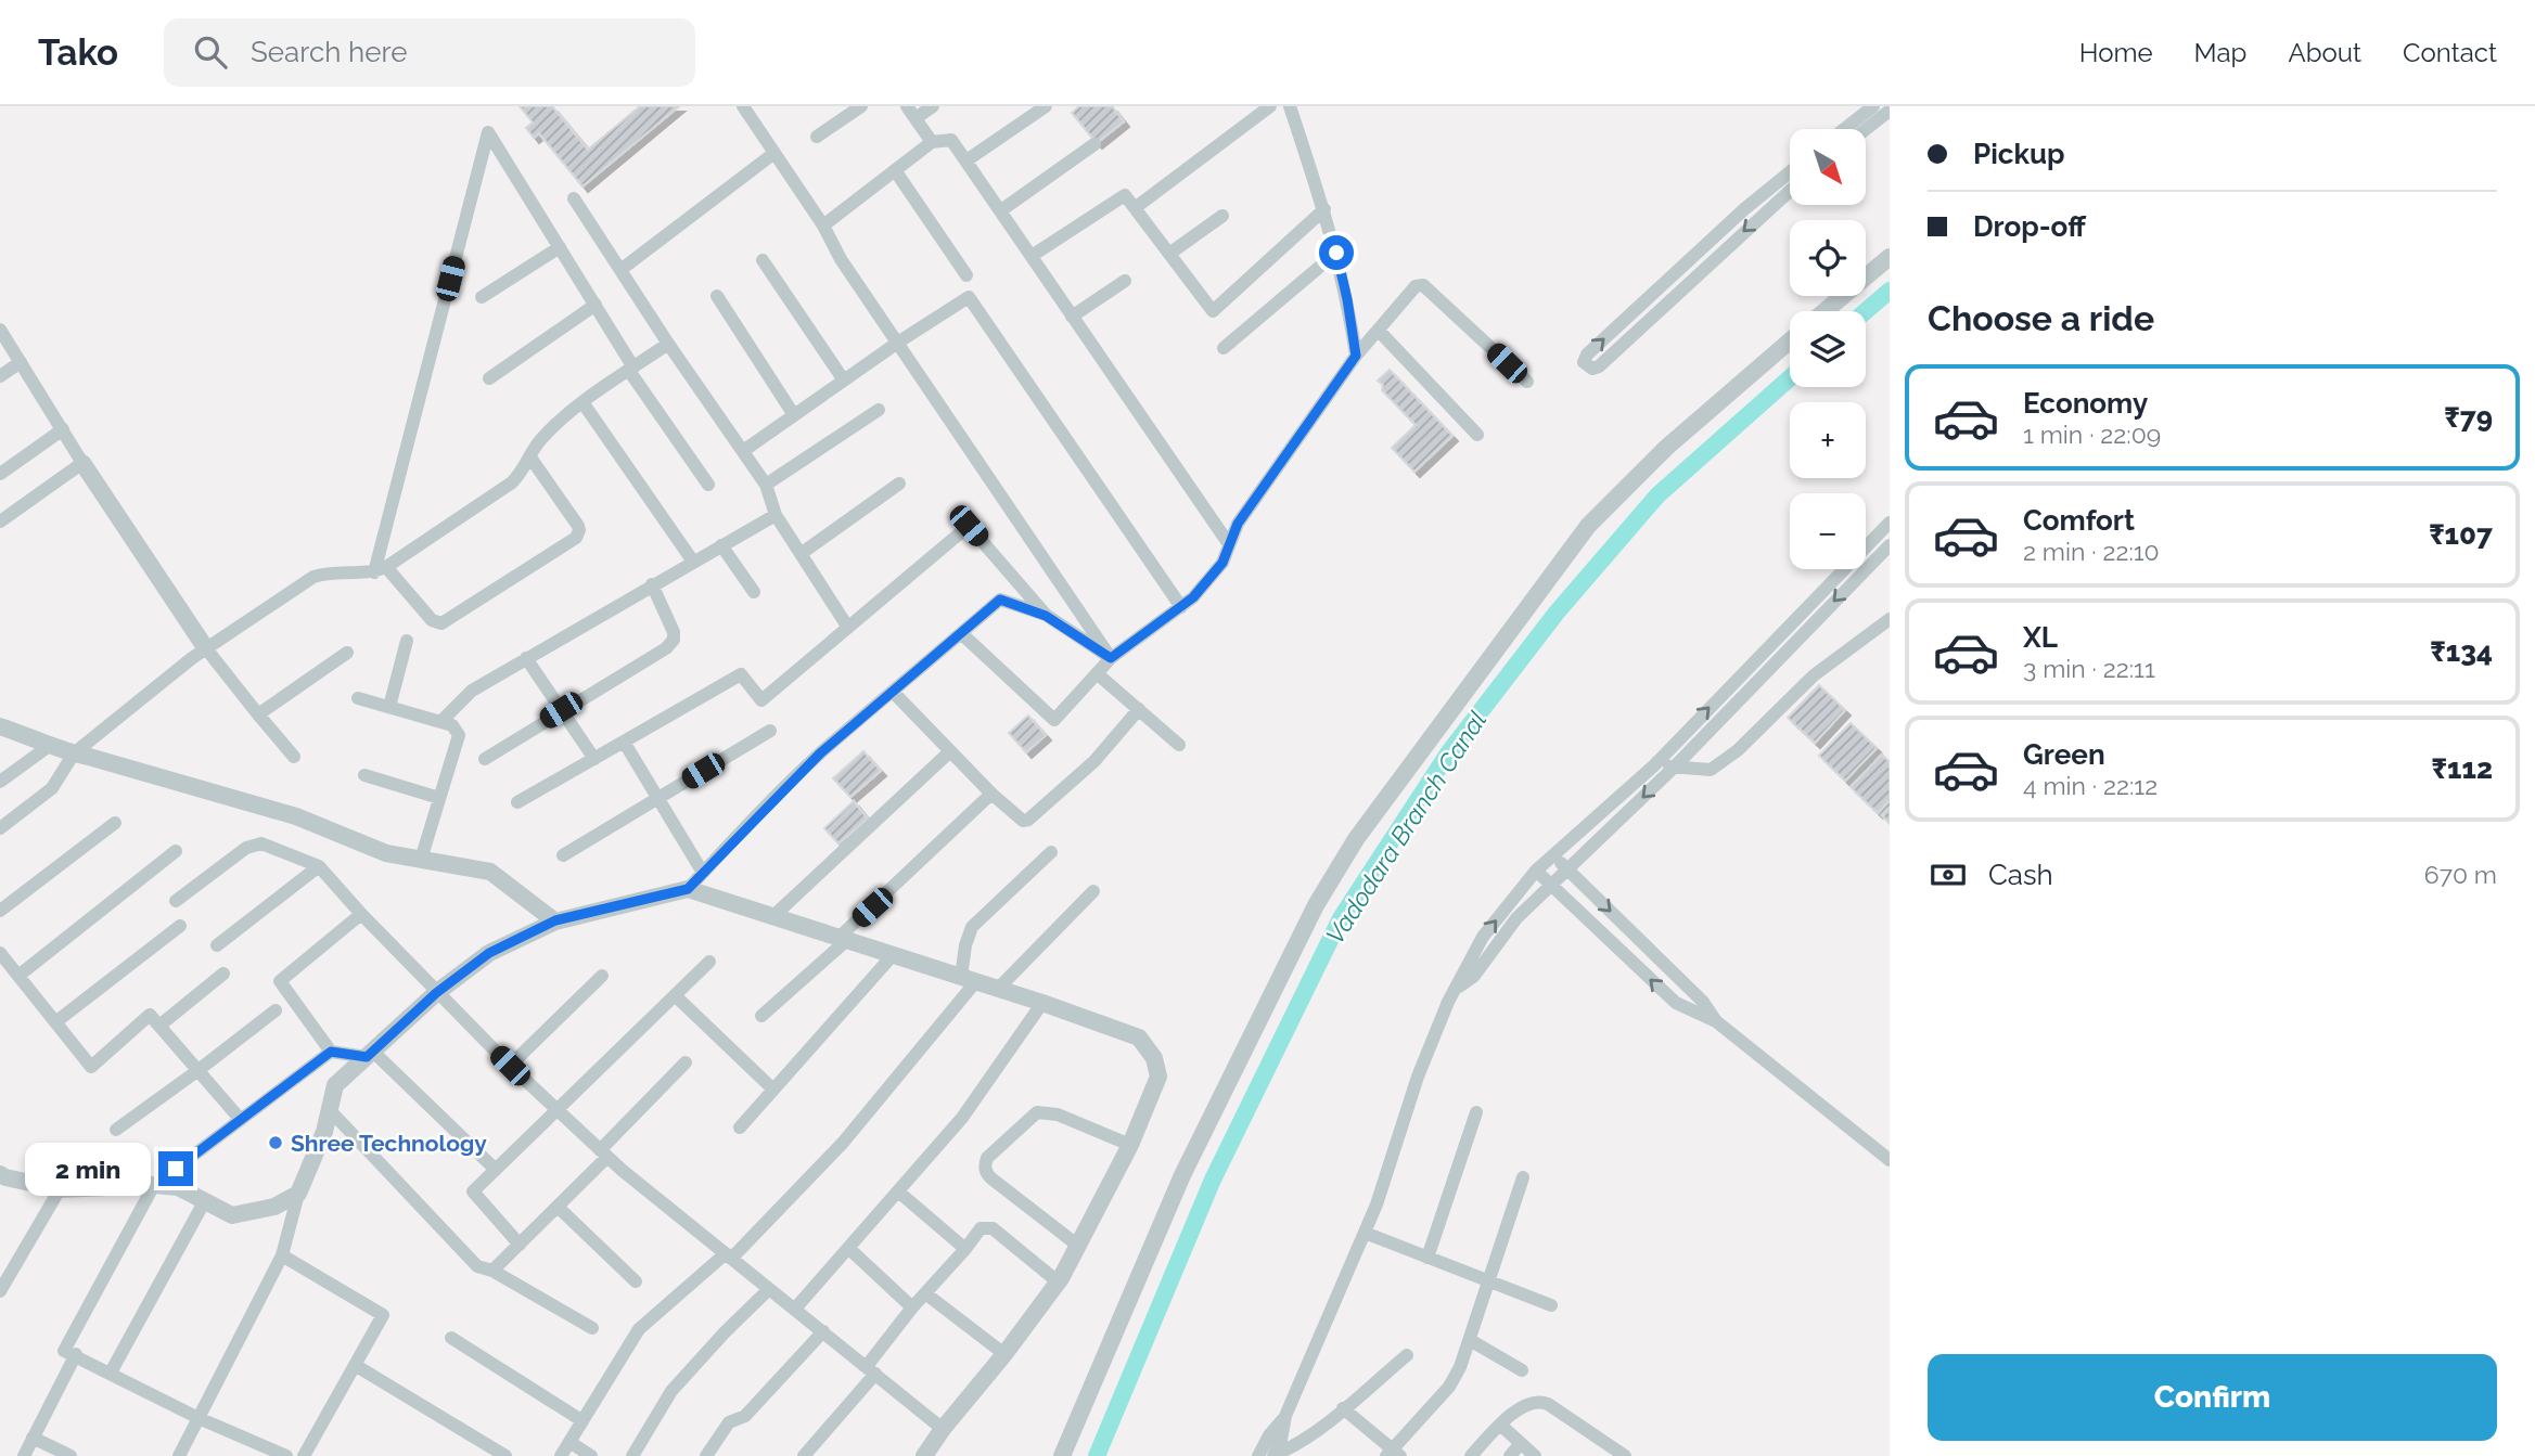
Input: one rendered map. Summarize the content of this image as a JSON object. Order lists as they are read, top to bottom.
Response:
{
  "water": ["Vadodara Branch Canal"],
  "places": ["Shree Technology"],
  "north": "bottom right",
  "page": {
    "header": "Tako",
    "search": "Search here",
    "nav": [
      "Home",
      "Map",
      "About",
      "Contact"
    ],
    "banner": ["Pickup", "Drop-off"],
    "map_buttons": ["+", "−"],
    "heading": "Choose a ride",
    "list": [
      {
        "name": "Economy",
        "note": "1 min · 22:09",
        "value": "₹79"
      },
      {
        "name": "Comfort",
        "note": "2 min · 22:10",
        "value": "₹107"
      },
      {
        "name": "XL",
        "note": "3 min · 22:11",
        "value": "₹134"
      },
      {
        "name": "Green",
        "note": "4 min · 22:12",
        "value": "₹112"
      }
    ],
    "pay": ["Cash", "670 m"],
    "bubble": "2 min",
    "buttons": "Confirm"
  }
}
